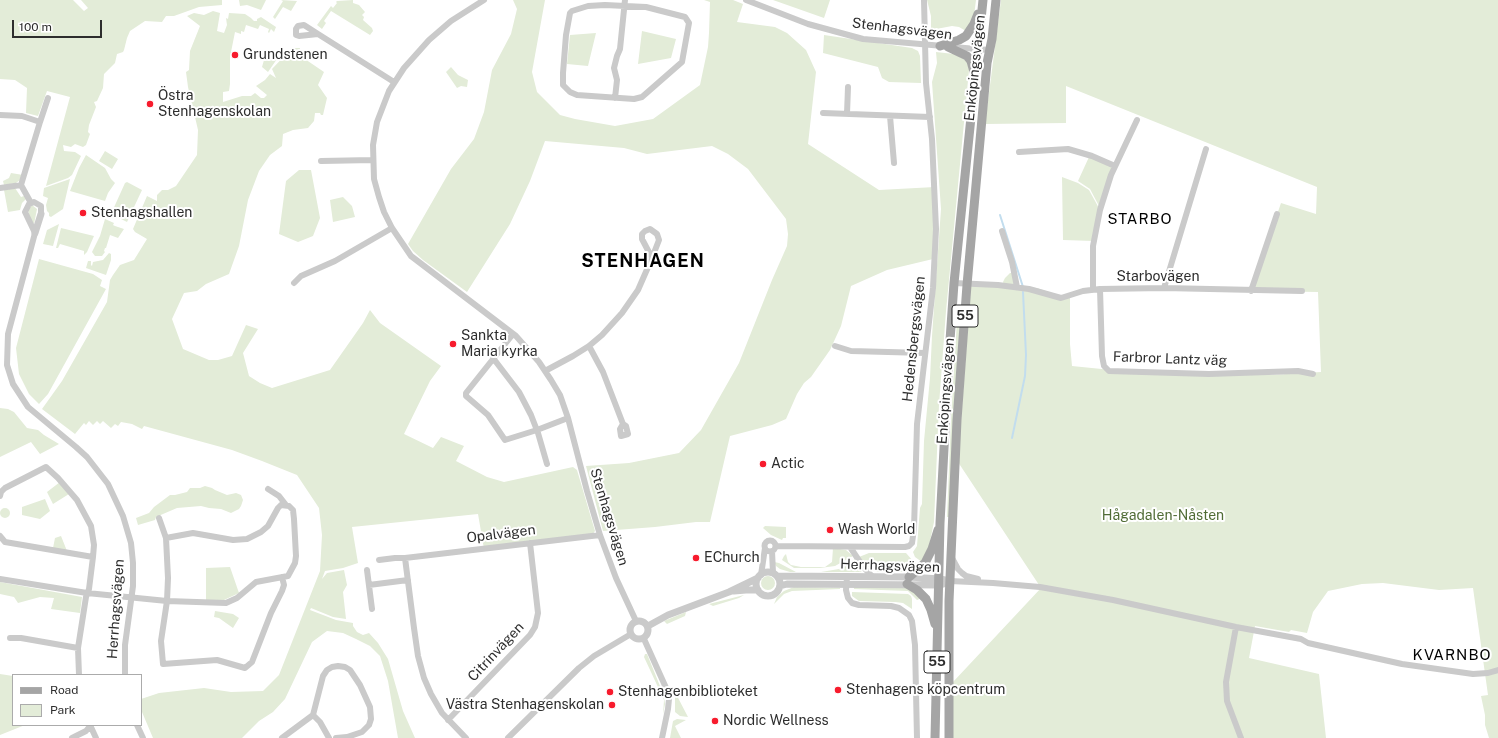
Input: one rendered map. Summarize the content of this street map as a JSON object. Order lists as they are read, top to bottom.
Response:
{
  "streets": {
    "main road": ["Enköpingsvägen", "55"],
    "street": [
      "Stenhagsvägen",
      "Starbovägen",
      "Hedensbergsvägen",
      "Farbror Lantz väg",
      "Opalvägen",
      "Herrhagsvägen",
      "Citrinvägen"
    ]
  },
  "crossings": [
    ["Stenhagsvägen", "Enköpingsvägen"],
    ["Stenhagsvägen", "Hedensbergsvägen"],
    ["Stenhagsvägen", "Opalvägen"],
    ["Enköpingsvägen", "Starbovägen"],
    ["Enköpingsvägen", "Herrhagsvägen"],
    ["Starbovägen", "Farbror Lantz väg"],
    ["Opalvägen", "Citrinvägen"]
  ],
  "districts": ["STARBO", "STENHAGEN", "KVARNBO"],
  "parks": ["Hågadalen-Nåsten"],
  "places": [
    "Grundstenen",
    "Östra Stenhagenskolan",
    "Stenhagshallen",
    "Sankta Maria kyrka",
    "Actic",
    "Wash World",
    "EChurch",
    "Stenhagens köpcentrum",
    "Stenhagenbiblioteket",
    "Västra Stenhagenskolan",
    "Nordic Wellness"
  ],
  "legend": ["Road", "Park"],
  "scale_bar": "100 m"
}
